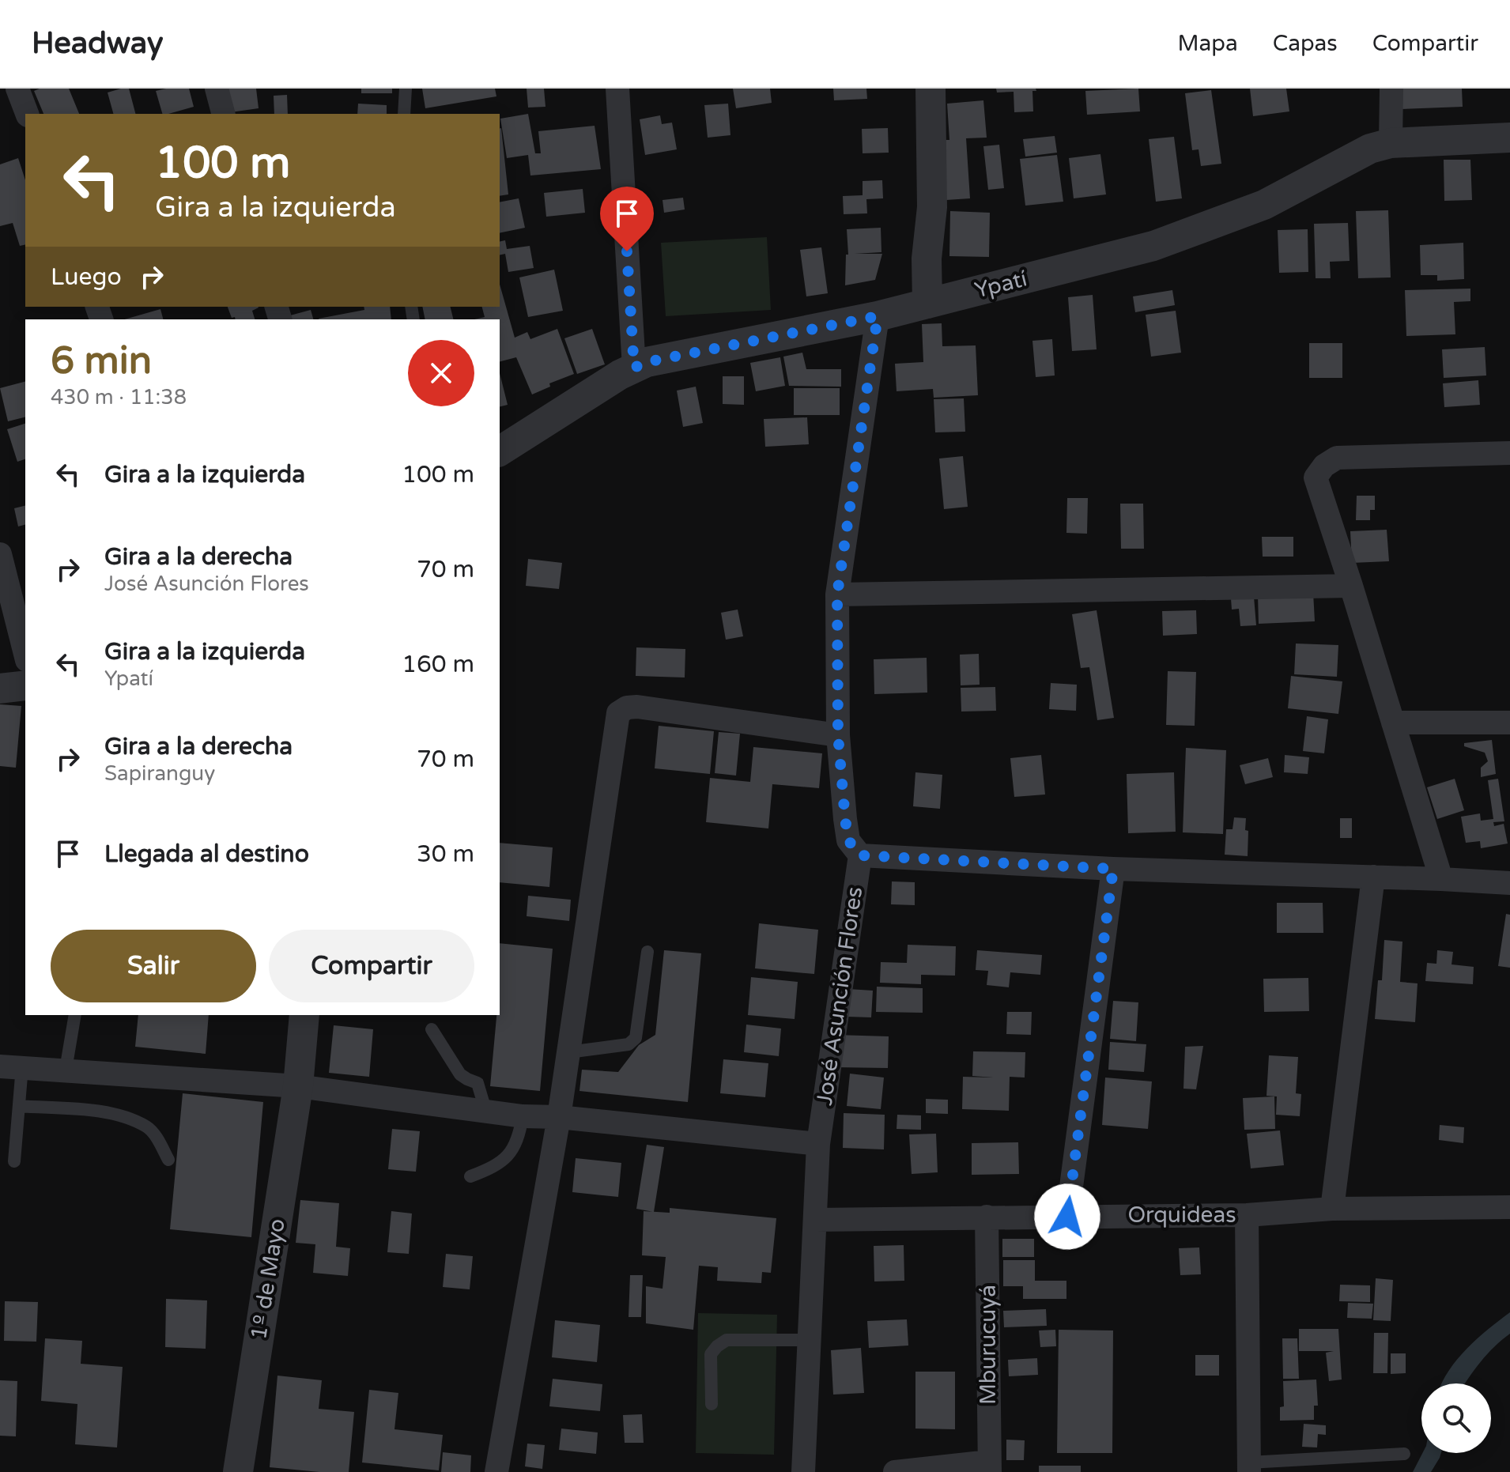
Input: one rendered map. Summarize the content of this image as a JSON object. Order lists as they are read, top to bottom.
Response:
{
  "streets": {
    "street": [
      "Ypatí",
      "José Asunción Flores",
      "Orquideas",
      "1º de Mayo",
      "Mburucuyá"
    ]
  },
  "crossings": [
    ["Ypatí", "José Asunción Flores"],
    ["José Asunción Flores", "Orquideas"],
    ["Orquideas", "Mburucuyá"]
  ],
  "page": {
    "header": "Headway",
    "nav": ["Mapa", "Capas", "Compartir"],
    "turn": ["100 m", "Gira a la izquierda"],
    "then": "Luego",
    "heading": ["6 min", "430 m · 11:38"],
    "list": [
      {
        "name": "Gira a la izquierda",
        "value": "100 m"
      },
      {
        "name": "Gira a la derecha",
        "note": "José Asunción Flores",
        "value": "70 m"
      },
      {
        "name": "Gira a la izquierda",
        "note": "Ypatí",
        "value": "160 m"
      },
      {
        "name": "Gira a la derecha",
        "note": "Sapiranguy",
        "value": "70 m"
      },
      {
        "name": "Llegada al destino",
        "value": "30 m"
      }
    ],
    "buttons": ["Salir", "Compartir"]
  }
}
